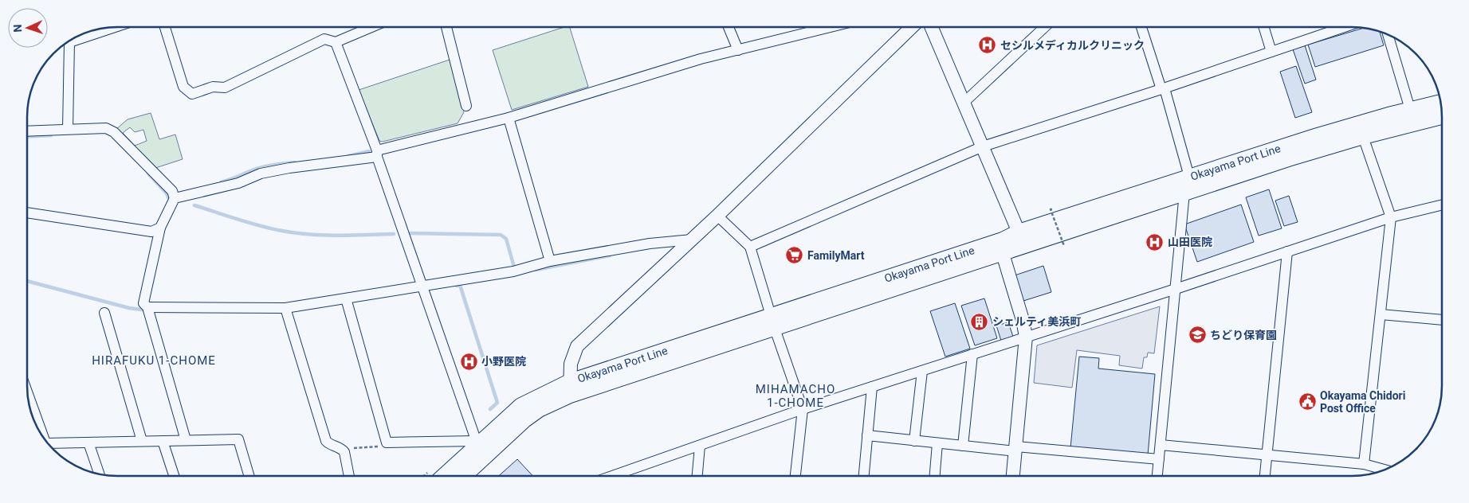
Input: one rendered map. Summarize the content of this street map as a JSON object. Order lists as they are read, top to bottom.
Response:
{
  "streets": {
    "main road": ["Okayama Port Line"]
  },
  "districts": ["HIRAFUKU 1-CHOME", "MIHAMACHO 1-CHOME"],
  "places": {
    "hospital": ["セシルメディカルクリニック", "山田医院", "小野医院"],
    "supermarket": ["FamilyMart"],
    "building": ["シェルティ美浜町"],
    "school or university": ["ちどり保育園"],
    "public building": ["Okayama Chidori Post Office"]
  },
  "north": "left"
}
